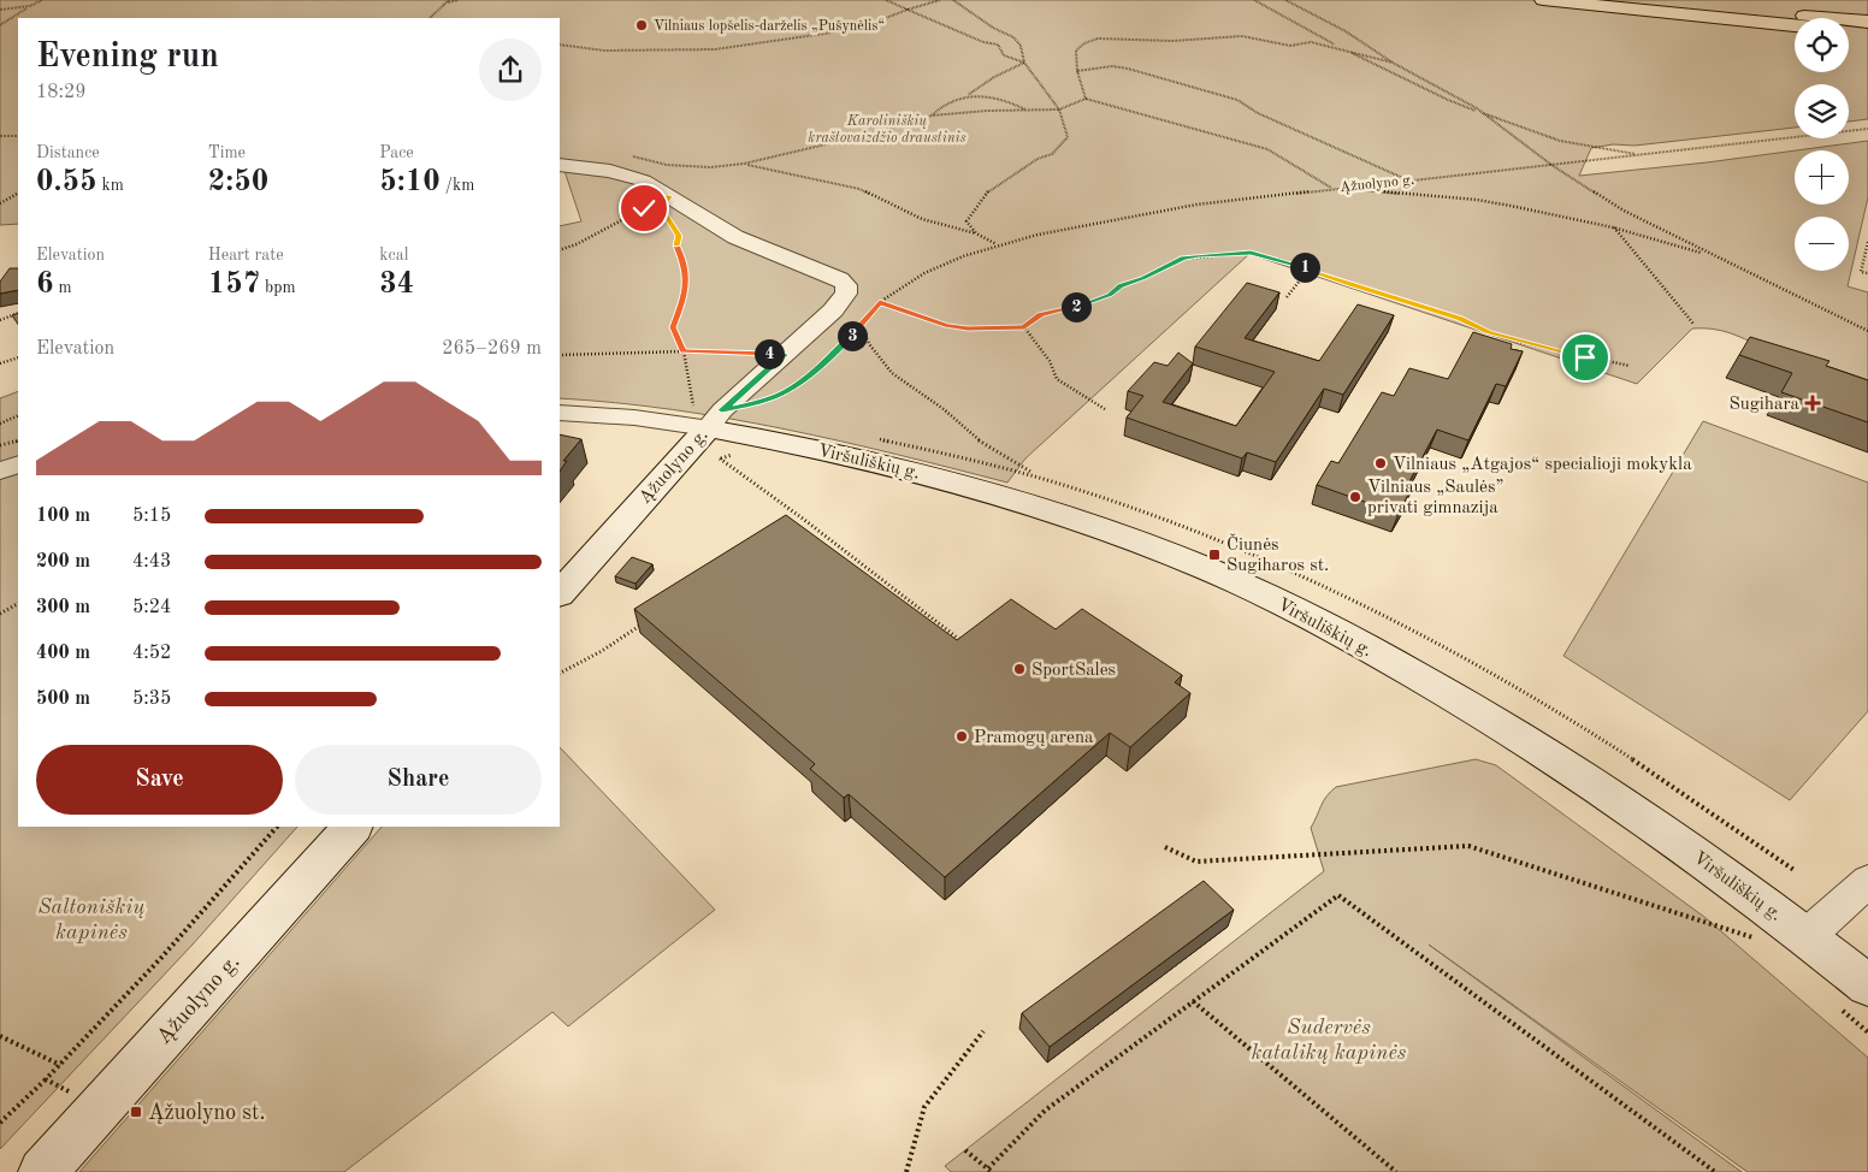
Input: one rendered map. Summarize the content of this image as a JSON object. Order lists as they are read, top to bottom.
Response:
{
  "streets": {
    "main road": ["Ąžuolyno g.", "Viršuliškių g."]
  },
  "crossings": [
    ["Ąžuolyno g.", "Viršuliškių g."]
  ],
  "parks": ["Karoliniškių kraštovaizdžio draustinis", "Saltoniškių kapinės", "Sudervės katalikų kapinės"],
  "places": {
    "other": [
      "Vilniaus lopšelis-darželis „Pušynėlis“",
      "Vilniaus „Atgajos“ specialioji mokykla",
      "Vilniaus „Saulės” privati gimnazija",
      "SportSales",
      "Pramogų arena"
    ],
    "health": ["Sugihara"],
    "transit": ["Čiunės Sugiharos st.", "Ąžuolyno st."]
  },
  "page": {
    "map_buttons": ["+", "−"],
    "heading": ["Evening run", "18:29"],
    "stats": [
      ["Distance", "0.55 km"],
      ["Time", "2:50"],
      ["Pace", "5:10 /km"],
      ["Elevation", "6 m"],
      ["Heart rate", "157 bpm"],
      ["kcal", "34"]
    ],
    "pins": [
      "1",
      "2",
      "3",
      "4"
    ],
    "chart": ["Elevation", "265–269 m"],
    "list": [
      {
        "name": "100 m",
        "note": "5:15"
      },
      {
        "name": "200 m",
        "note": "4:43"
      },
      {
        "name": "300 m",
        "note": "5:24"
      },
      {
        "name": "400 m",
        "note": "4:52"
      },
      {
        "name": "500 m",
        "note": "5:35"
      }
    ],
    "buttons": ["Save", "Share"]
  }
}
